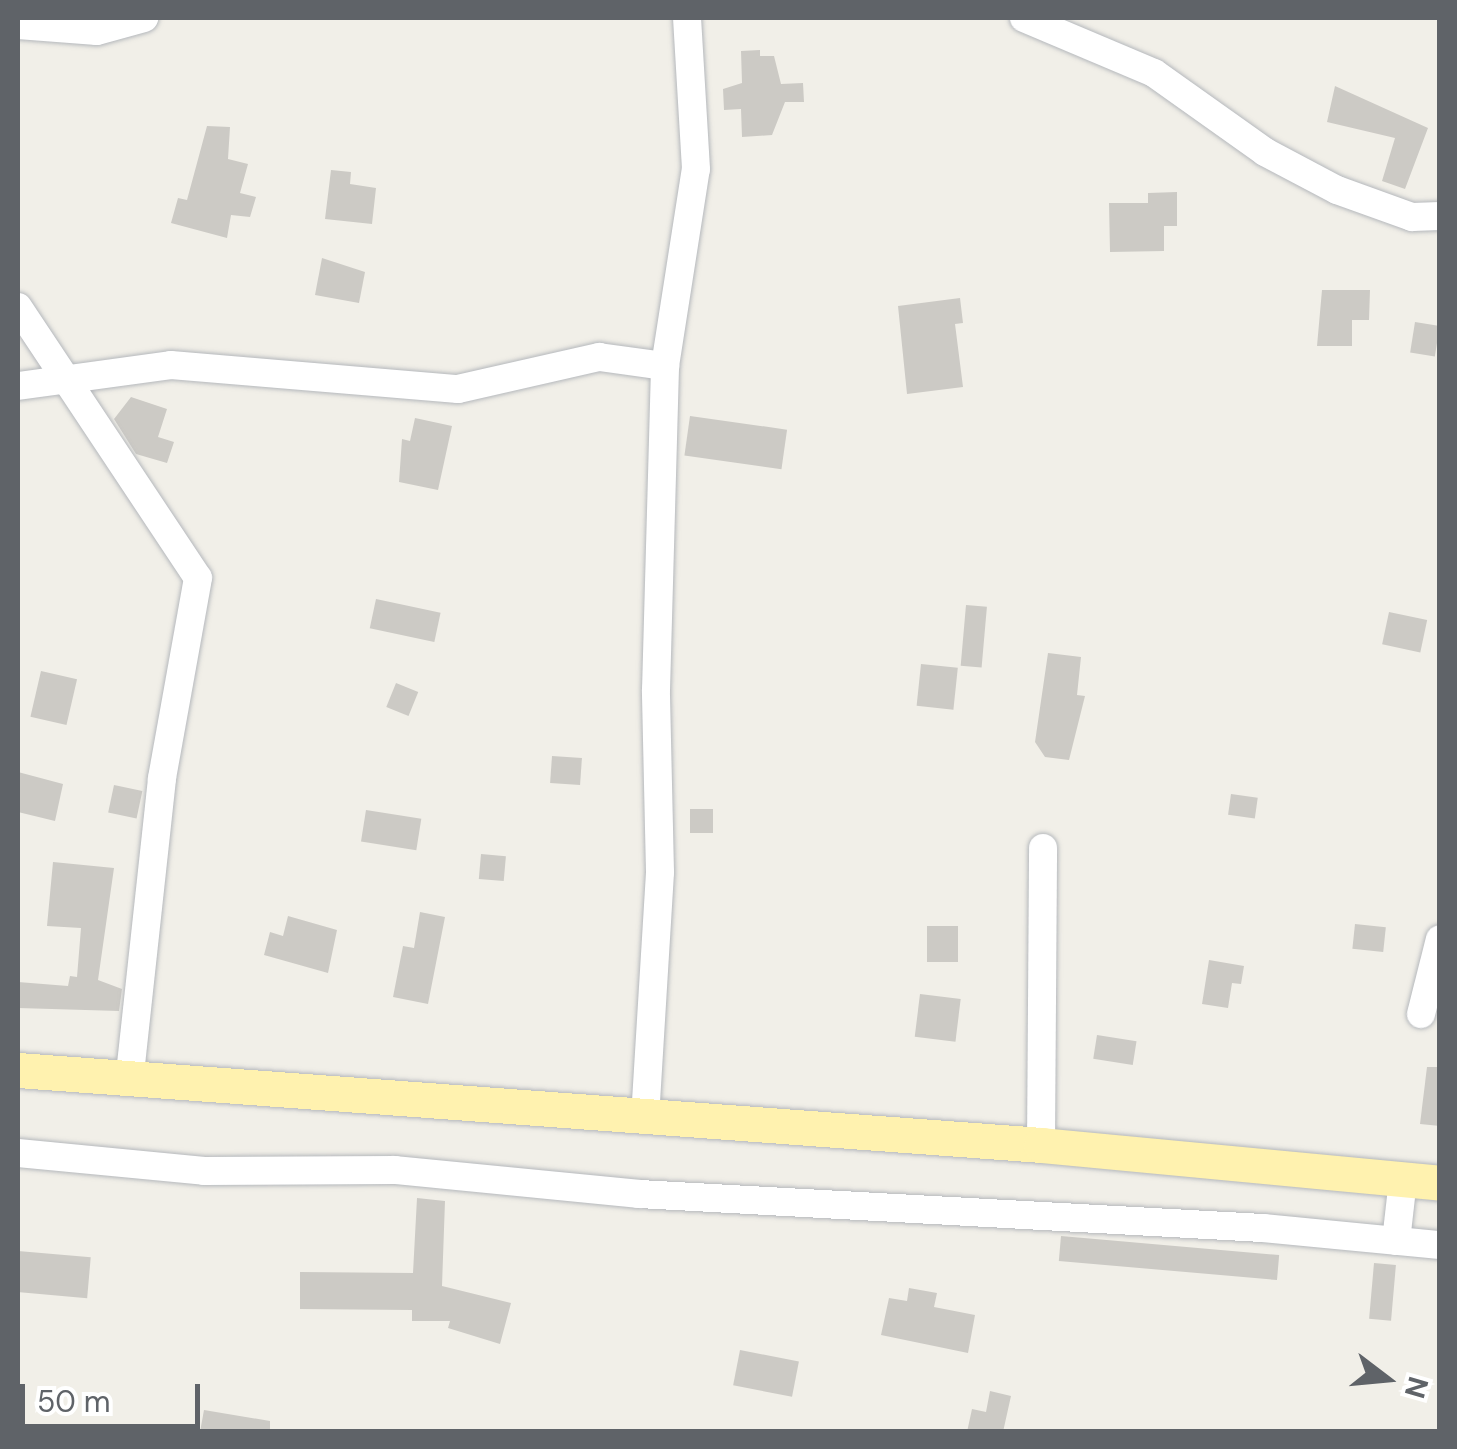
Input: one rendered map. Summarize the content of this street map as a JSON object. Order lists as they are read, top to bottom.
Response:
{
  "scale_bar": "50 m",
  "north": "right"
}
